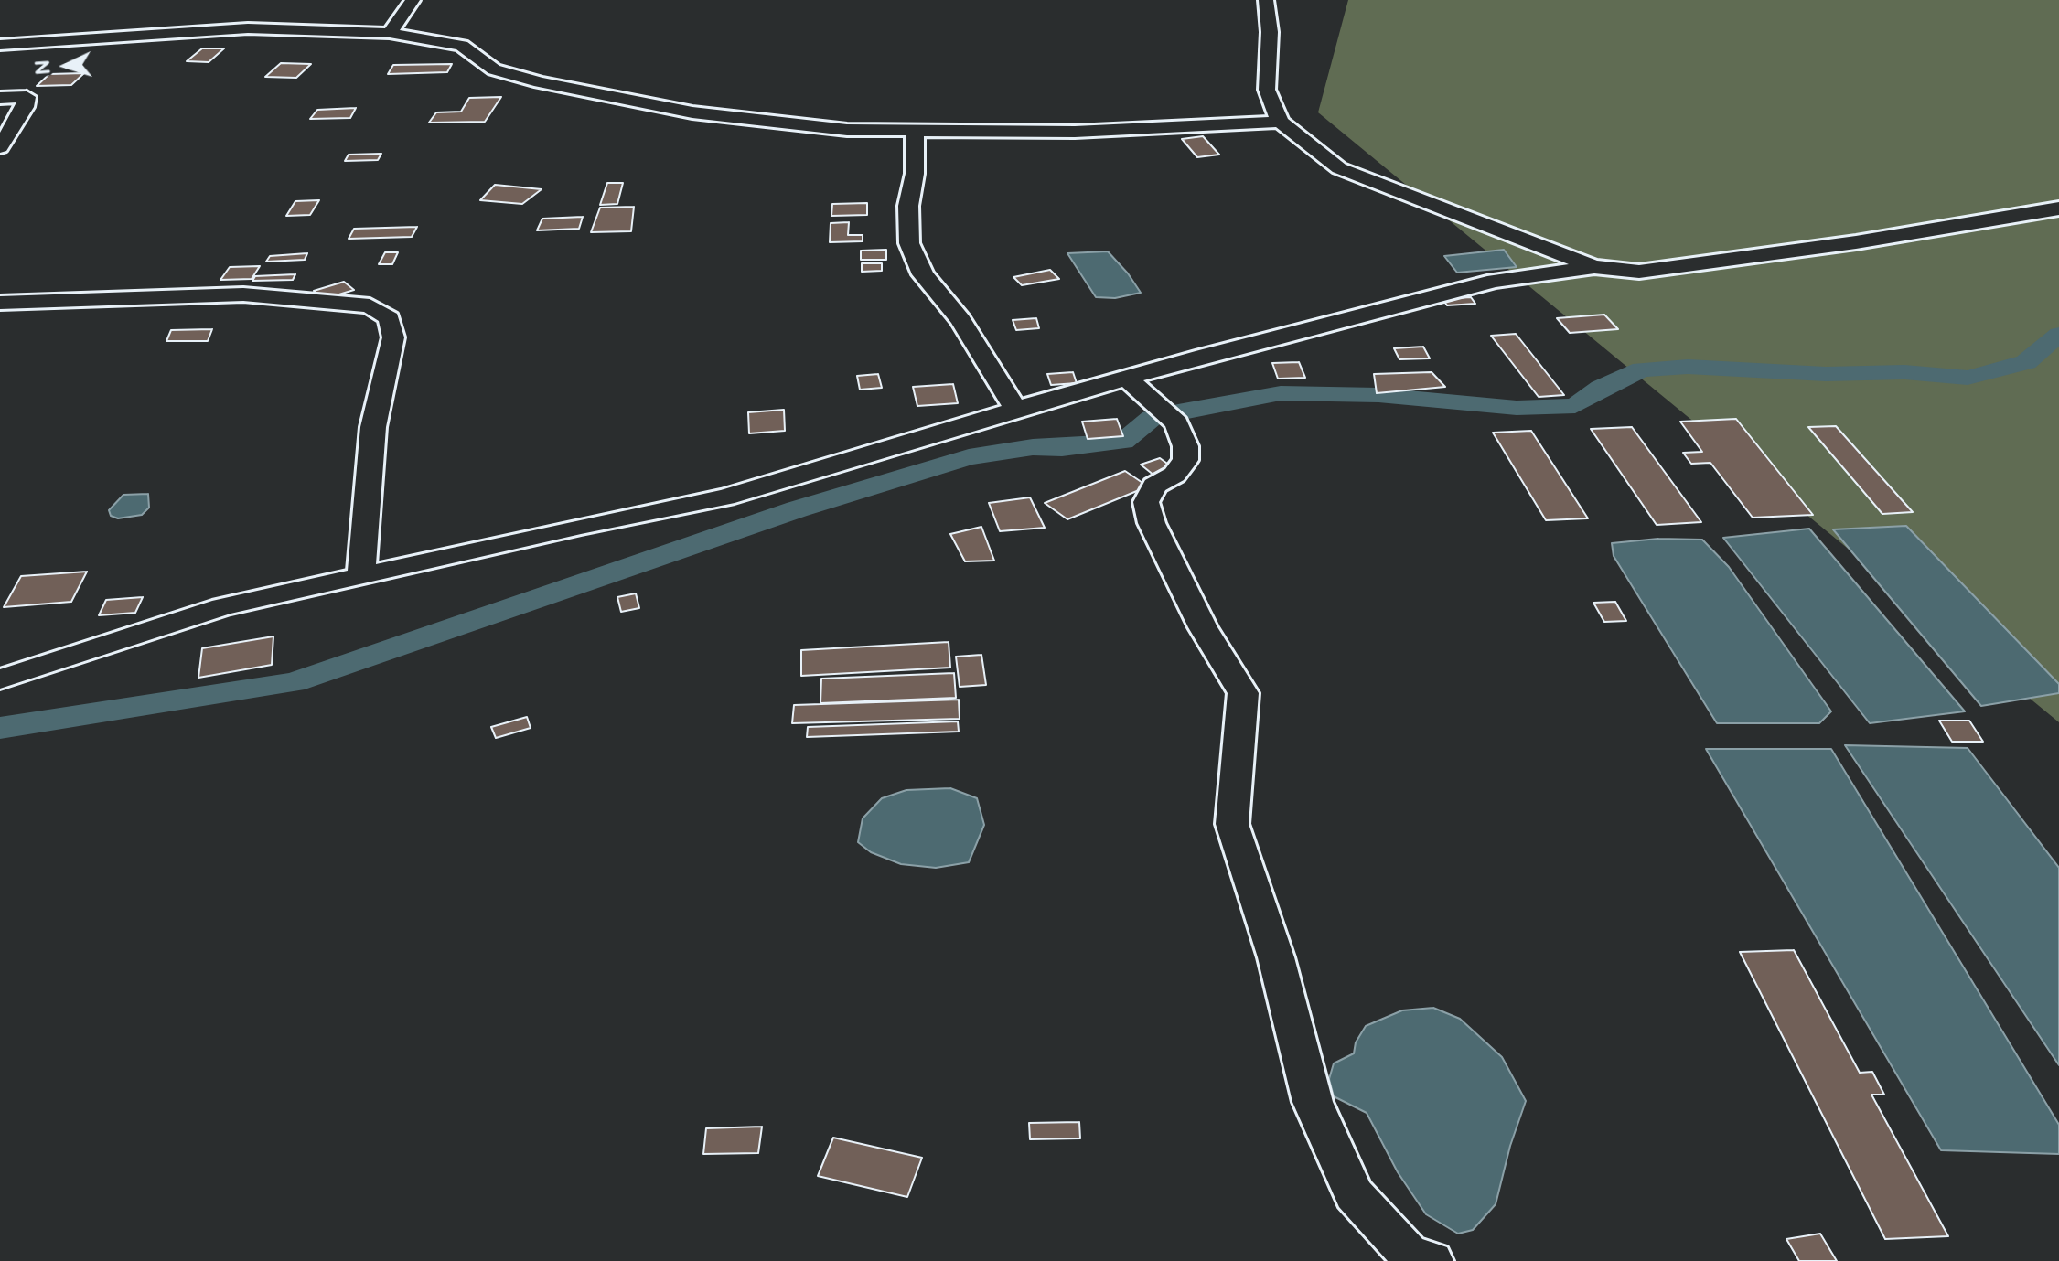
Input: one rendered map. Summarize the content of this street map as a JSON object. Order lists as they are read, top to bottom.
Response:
{
  "north": "left"
}
